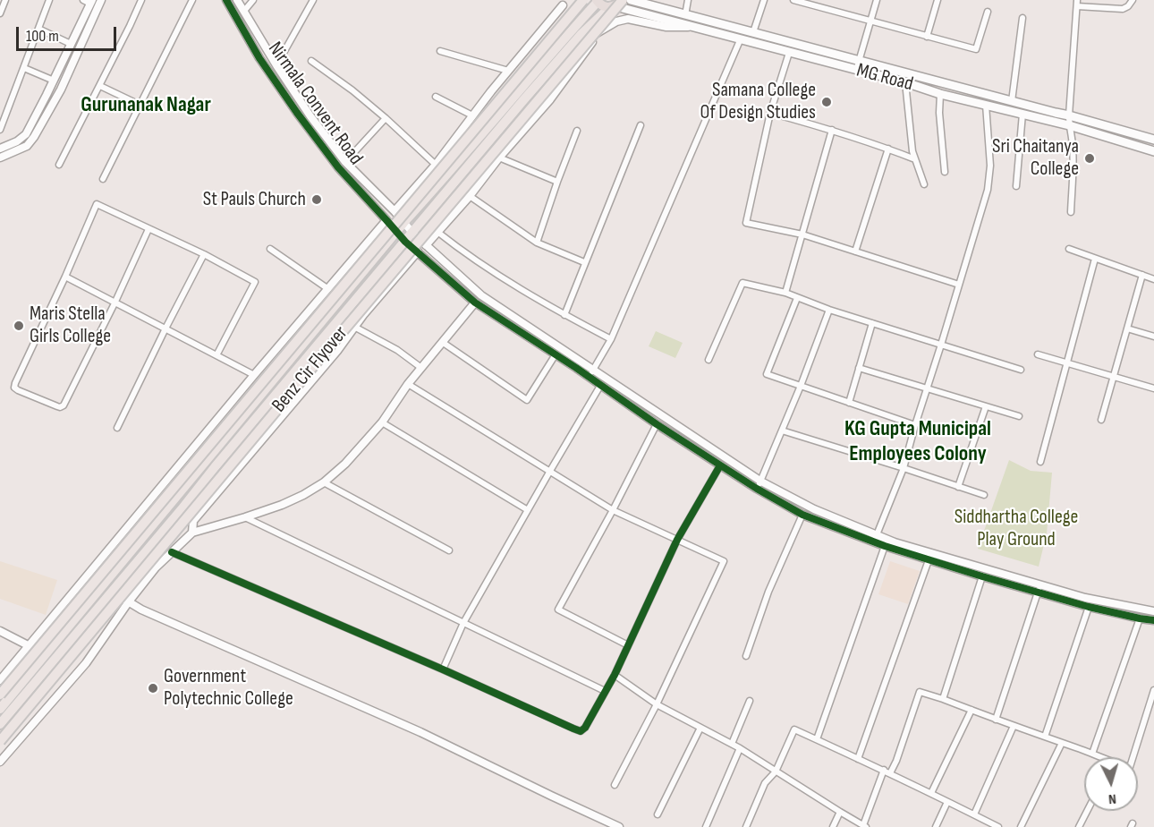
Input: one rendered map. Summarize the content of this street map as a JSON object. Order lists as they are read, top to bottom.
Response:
{
  "streets": {
    "main road": ["MG Road", "Benz Cir Flyover"],
    "street": ["Nirmala Convent Road"]
  },
  "crossings": [
    ["MG Road", "Benz Cir Flyover"]
  ],
  "districts": ["Gurunanak Nagar", "KG Gupta Municipal Employees Colony"],
  "parks": ["Siddhartha College Play Ground"],
  "places": [
    "Samana College Of Design Studies",
    "Sri Chaitanya College",
    "St Pauls Church",
    "Maris Stella Girls College",
    "Government Polytechnic College"
  ],
  "scale_bar": "100 m",
  "north": "bottom"
}
